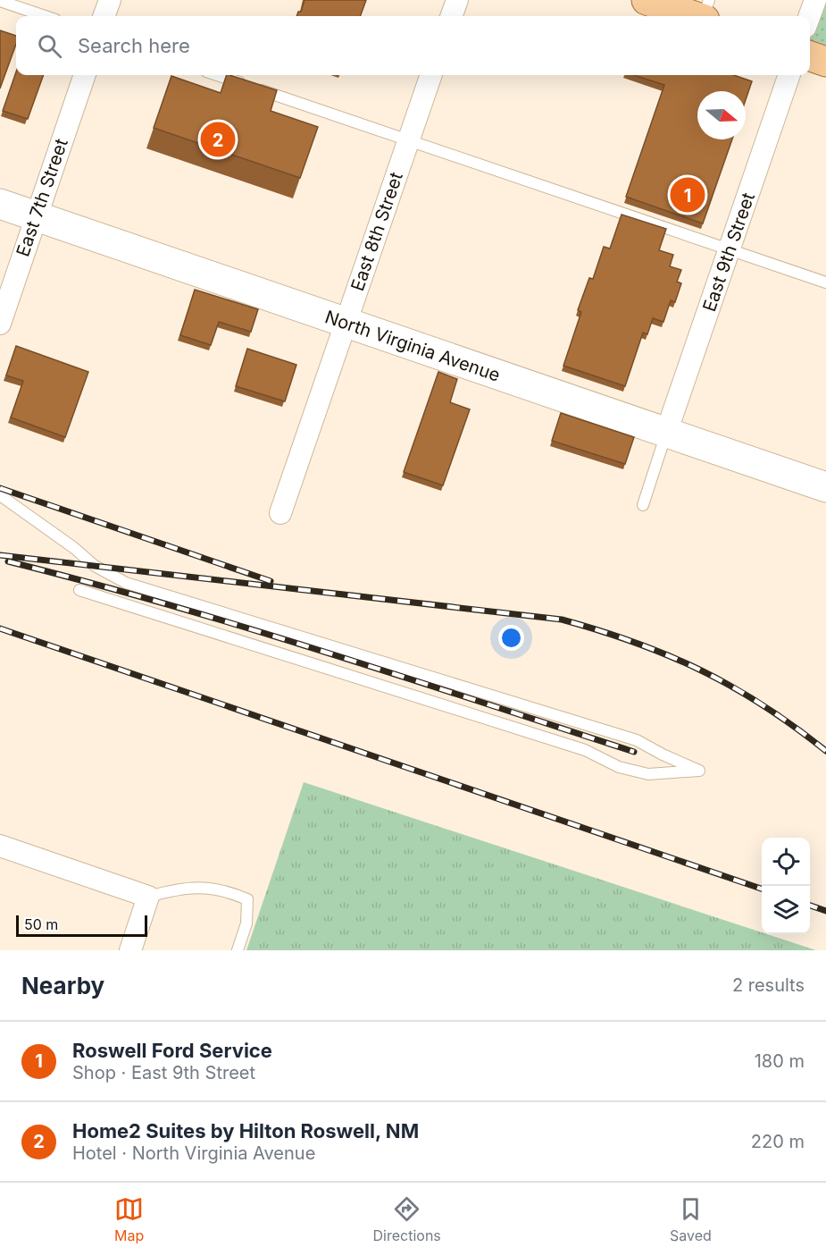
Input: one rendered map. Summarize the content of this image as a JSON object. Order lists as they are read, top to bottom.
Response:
{
  "streets": {
    "street": [
      "East 7th Street",
      "East 8th Street",
      "East 9th Street",
      "North Virginia Avenue"
    ]
  },
  "crossings": [
    ["East 7th Street", "North Virginia Avenue"],
    ["East 8th Street", "North Virginia Avenue"],
    ["East 9th Street", "North Virginia Avenue"]
  ],
  "scale_bar": "50 m",
  "north": "right",
  "page": {
    "search": "Search here",
    "pins": ["2", "1"],
    "scale": "50 m",
    "heading": ["Nearby", "2 results"],
    "list": [
      {
        "mark": "1",
        "name": "Roswell Ford Service",
        "note": "Shop · East 9th Street",
        "value": "180 m"
      },
      {
        "mark": "2",
        "name": "Home2 Suites by Hilton Roswell, NM",
        "note": "Hotel · North Virginia Avenue",
        "value": "220 m"
      }
    ],
    "nav": ["Map", "Directions", "Saved"]
  }
}
